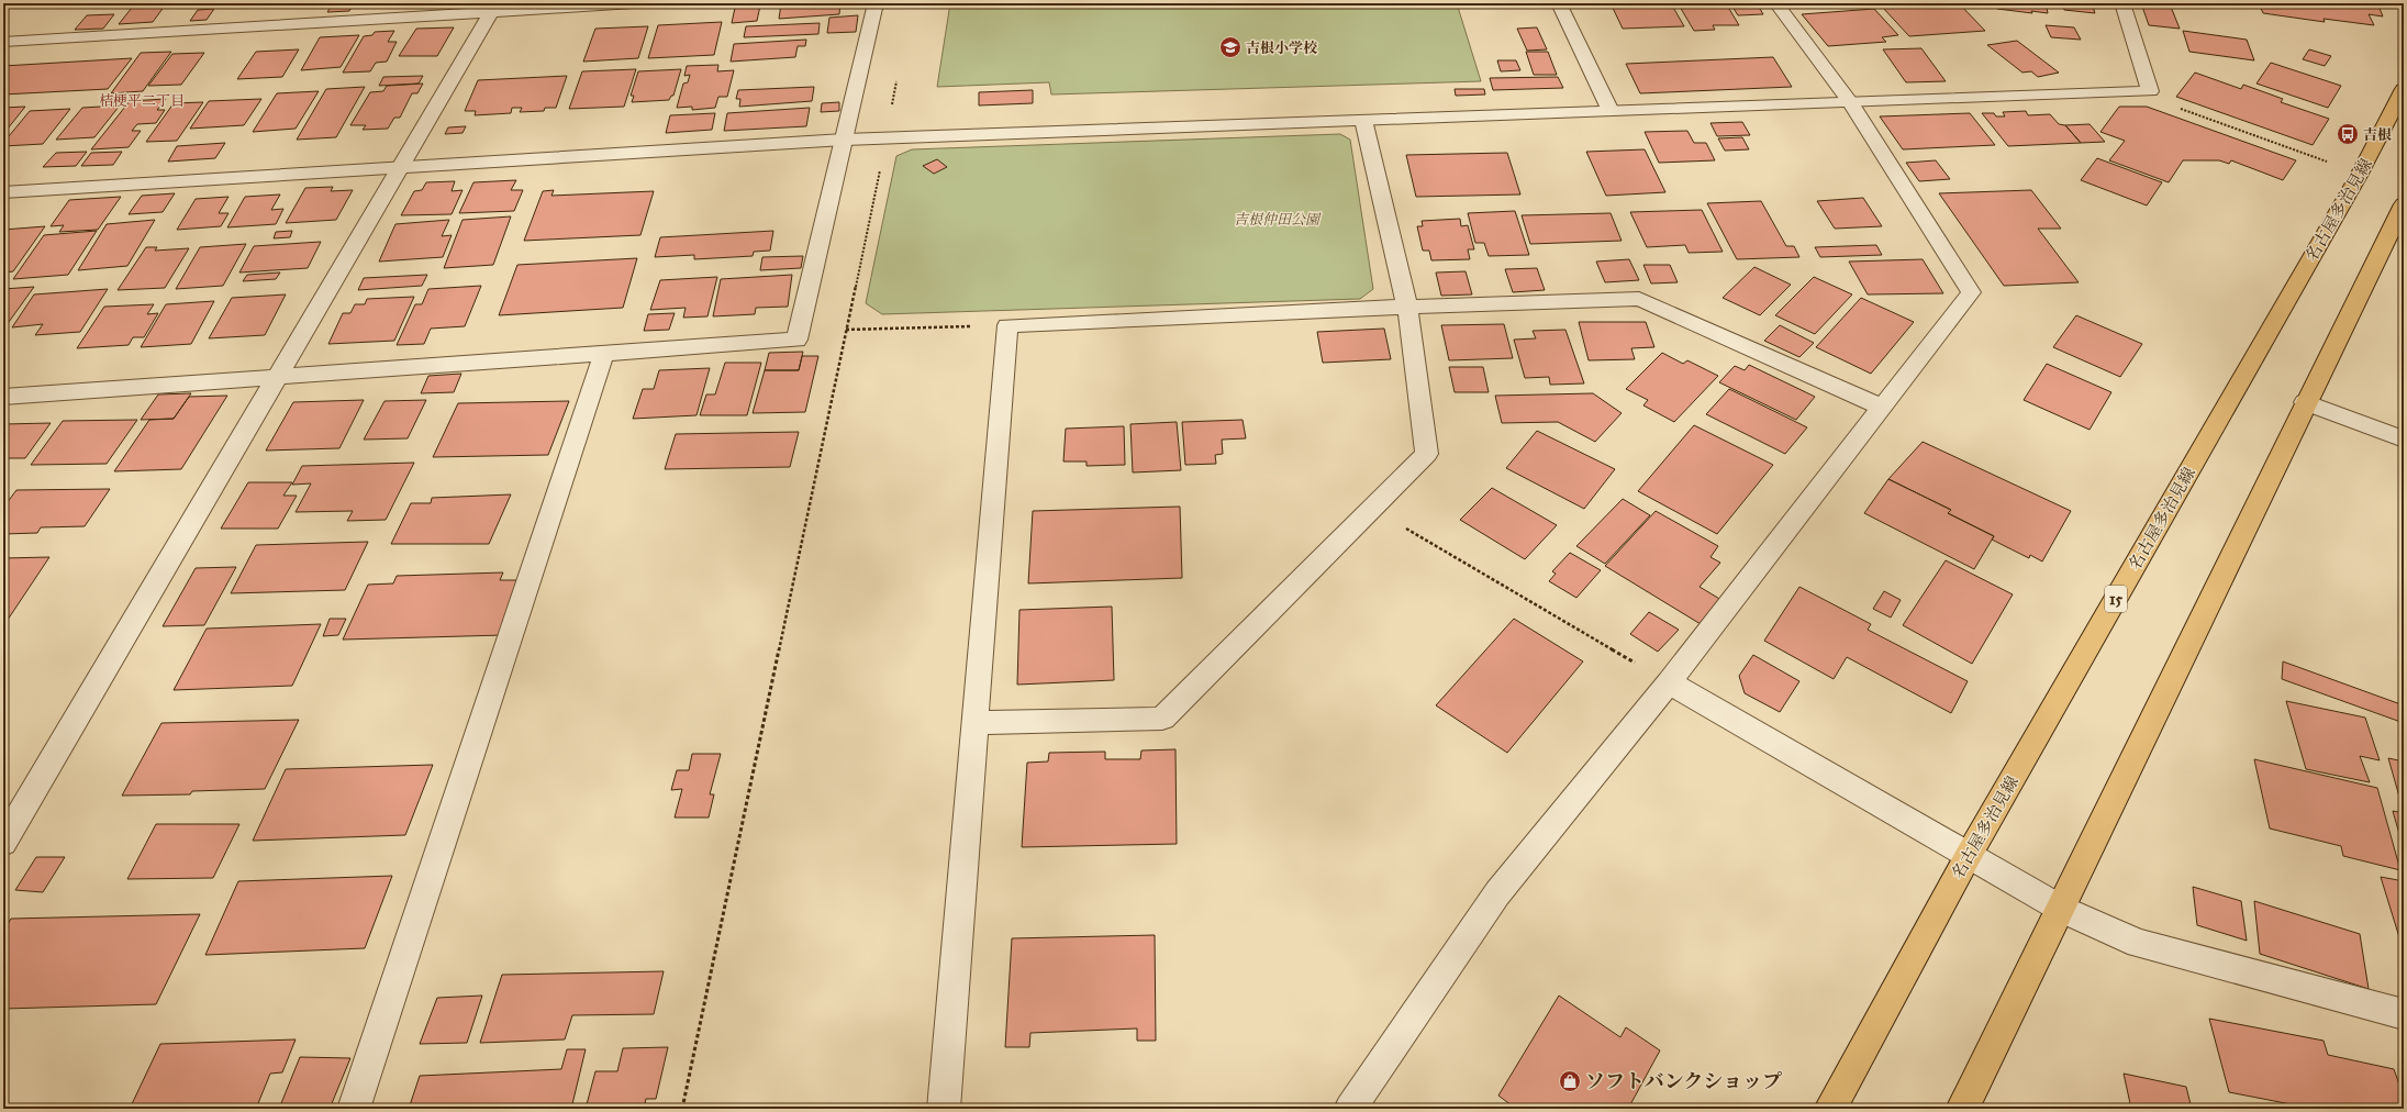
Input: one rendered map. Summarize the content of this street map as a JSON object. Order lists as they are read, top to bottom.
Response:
{
  "streets": {
    "main road": ["名古屋多治見線", "15"]
  },
  "districts": ["桔梗平二丁目"],
  "parks": ["吉根仲田公園"],
  "places": {
    "school or university": ["吉根小学校"],
    "bus stop": ["吉根"],
    "shop": ["ソフトバンクショップ"]
  }
}
